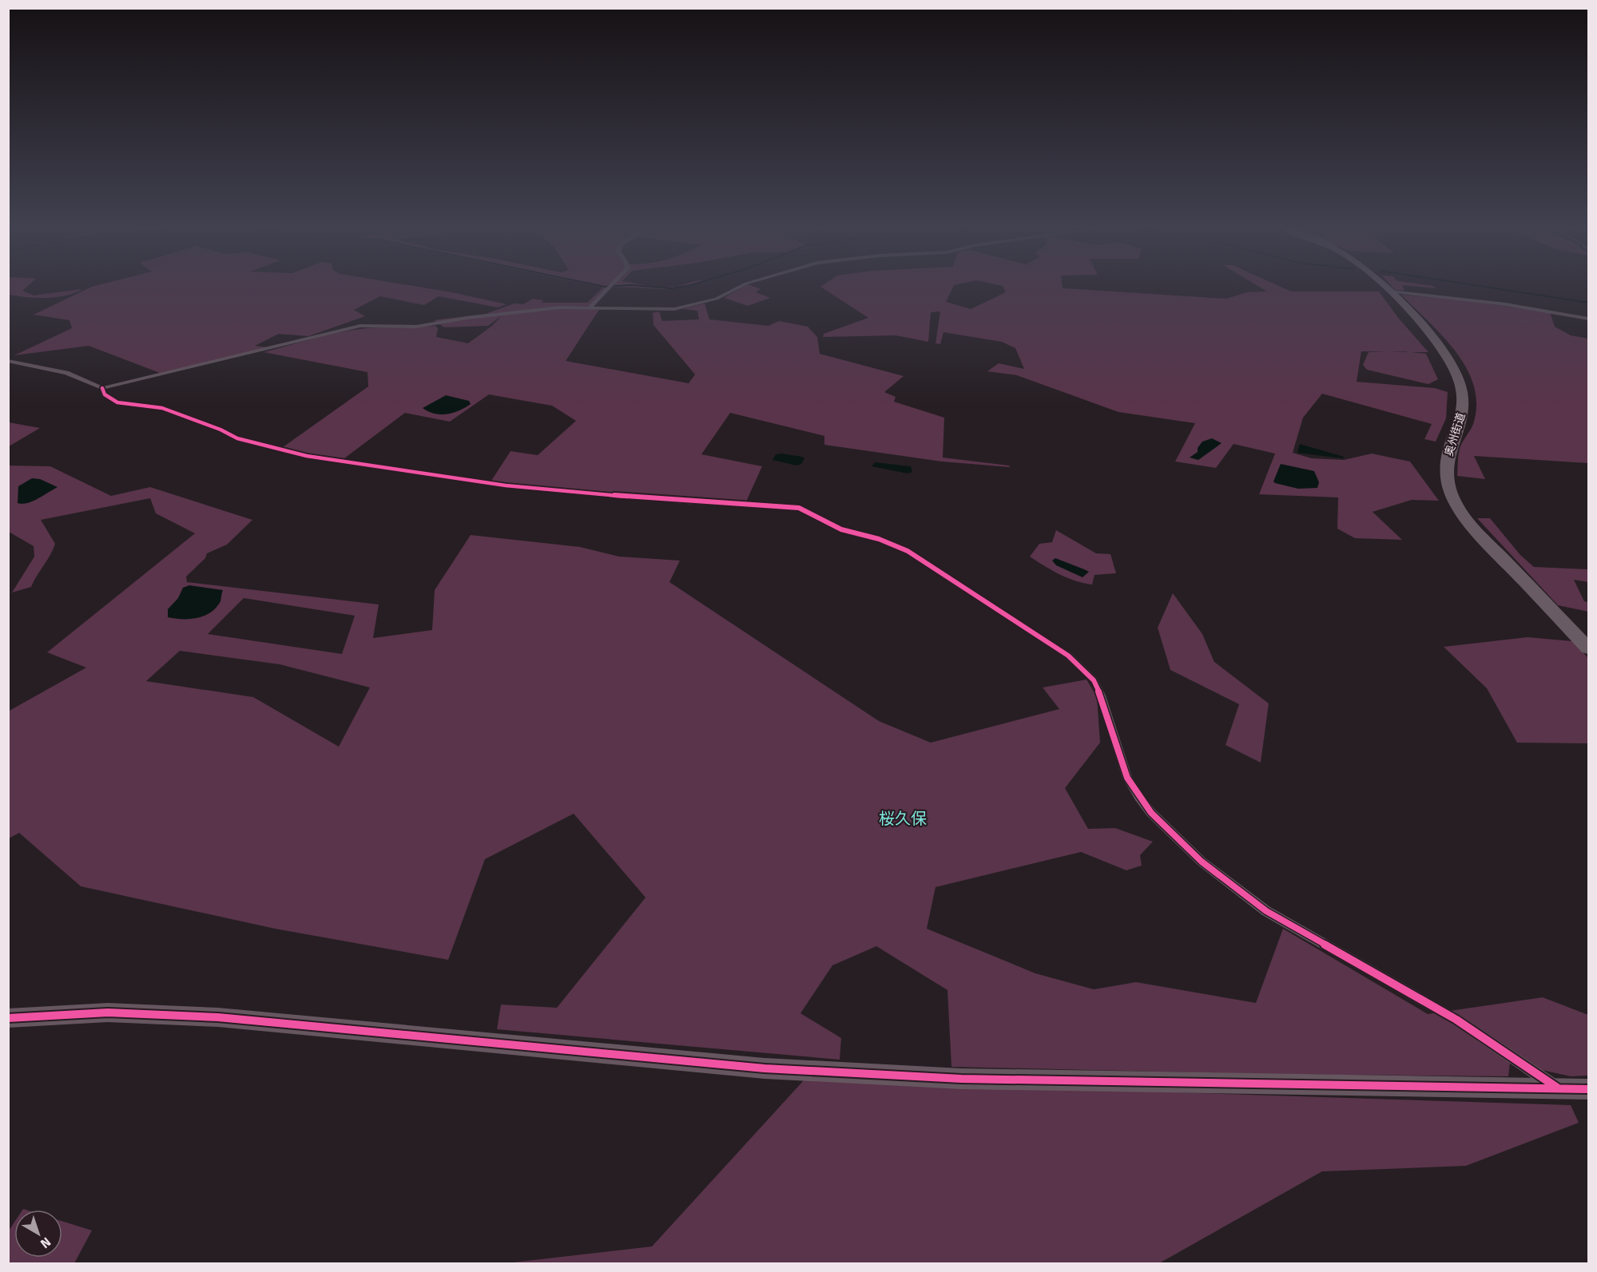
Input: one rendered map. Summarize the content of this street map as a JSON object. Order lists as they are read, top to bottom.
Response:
{
  "streets": {
    "highway": ["奥州街道"]
  },
  "districts": ["桜久保"],
  "north": "bottom right"
}
